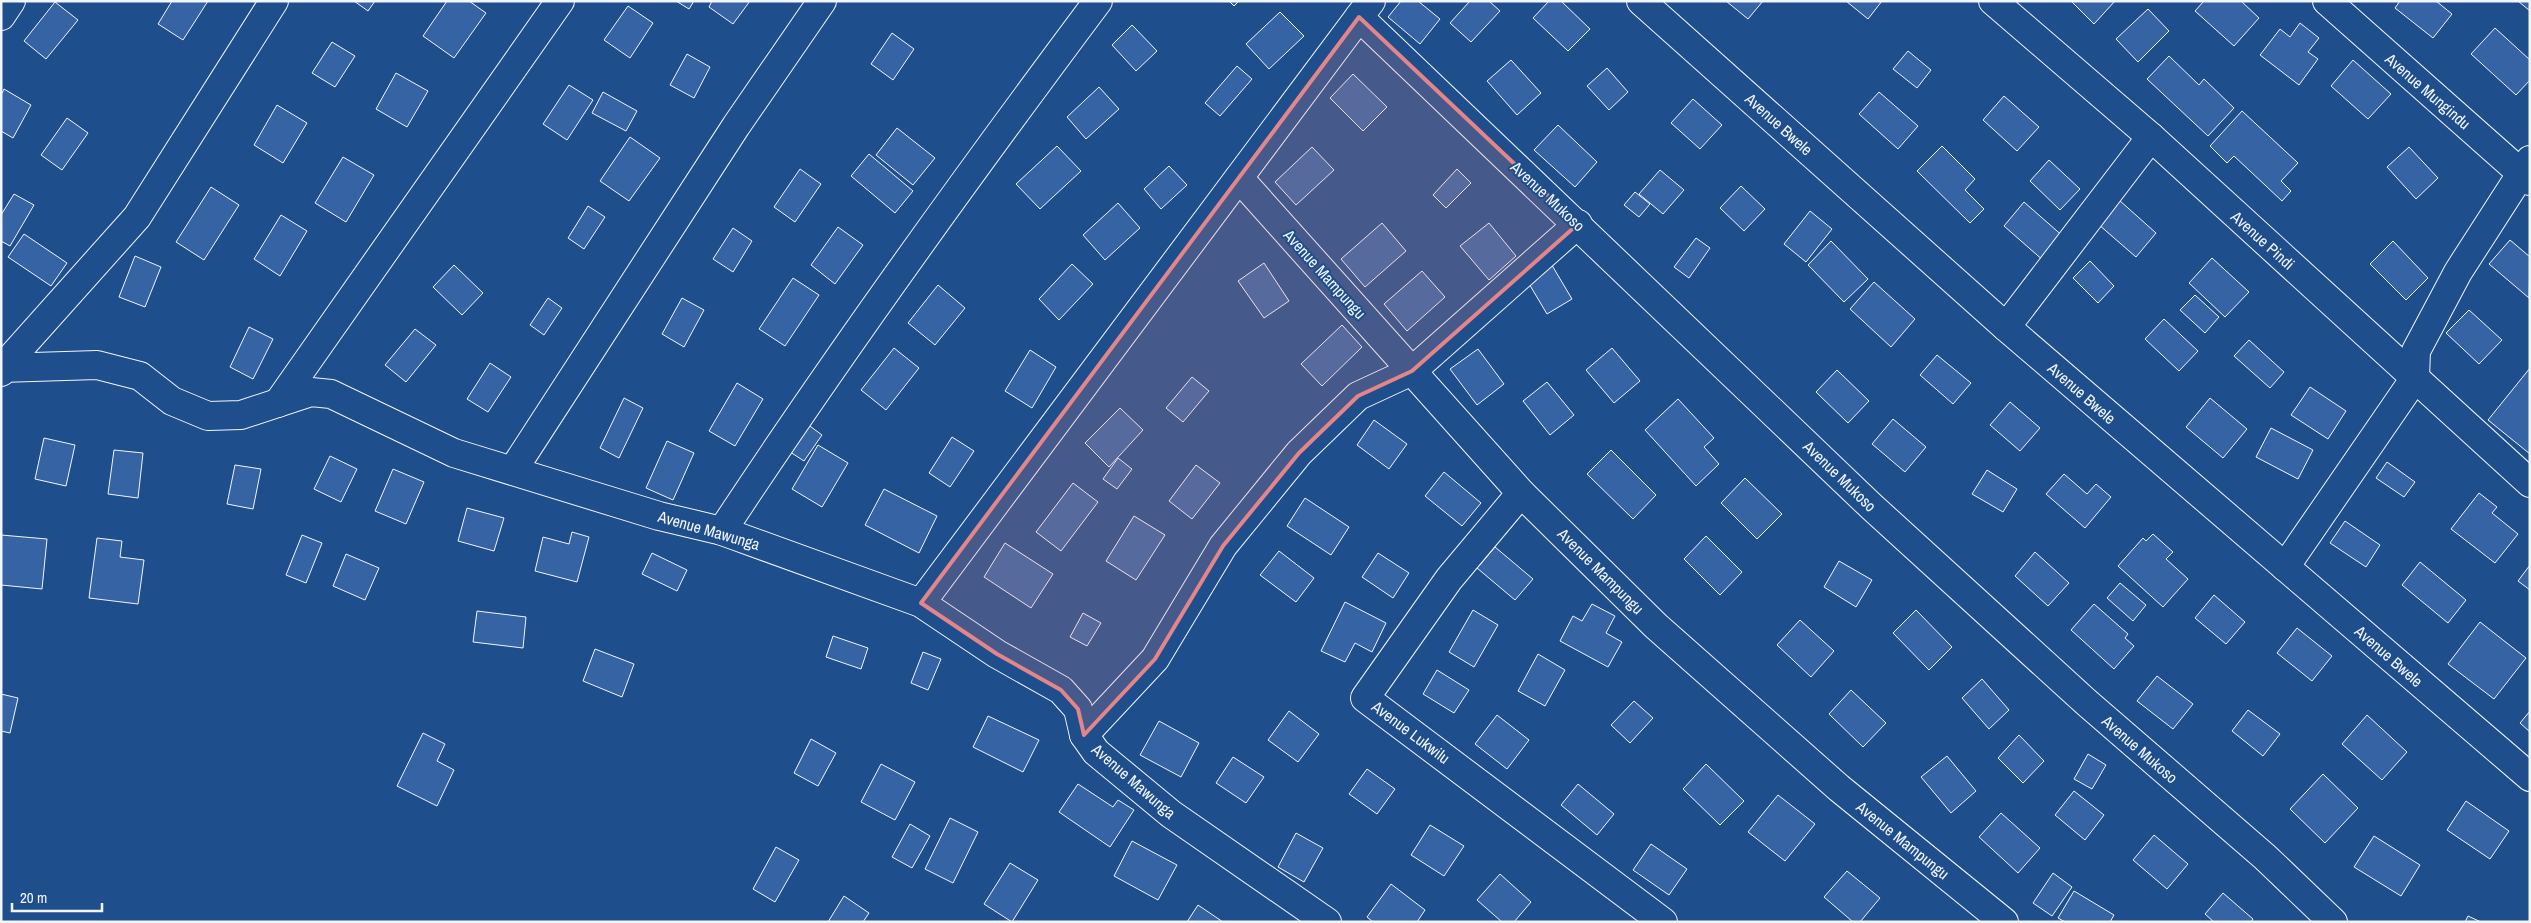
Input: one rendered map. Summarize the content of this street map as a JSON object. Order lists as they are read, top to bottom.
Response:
{
  "streets": {
    "street": [
      "Avenue Mungindu",
      "Avenue Bwele",
      "Avenue Mukoso",
      "Avenue Pindi",
      "Avenue Mampungu",
      "Avenue Mawunga",
      "Avenue Lukwilu"
    ]
  },
  "crossings": [
    ["Avenue Mampungu", "Avenue Lukwilu"]
  ],
  "scale_bar": "20 m"
}
